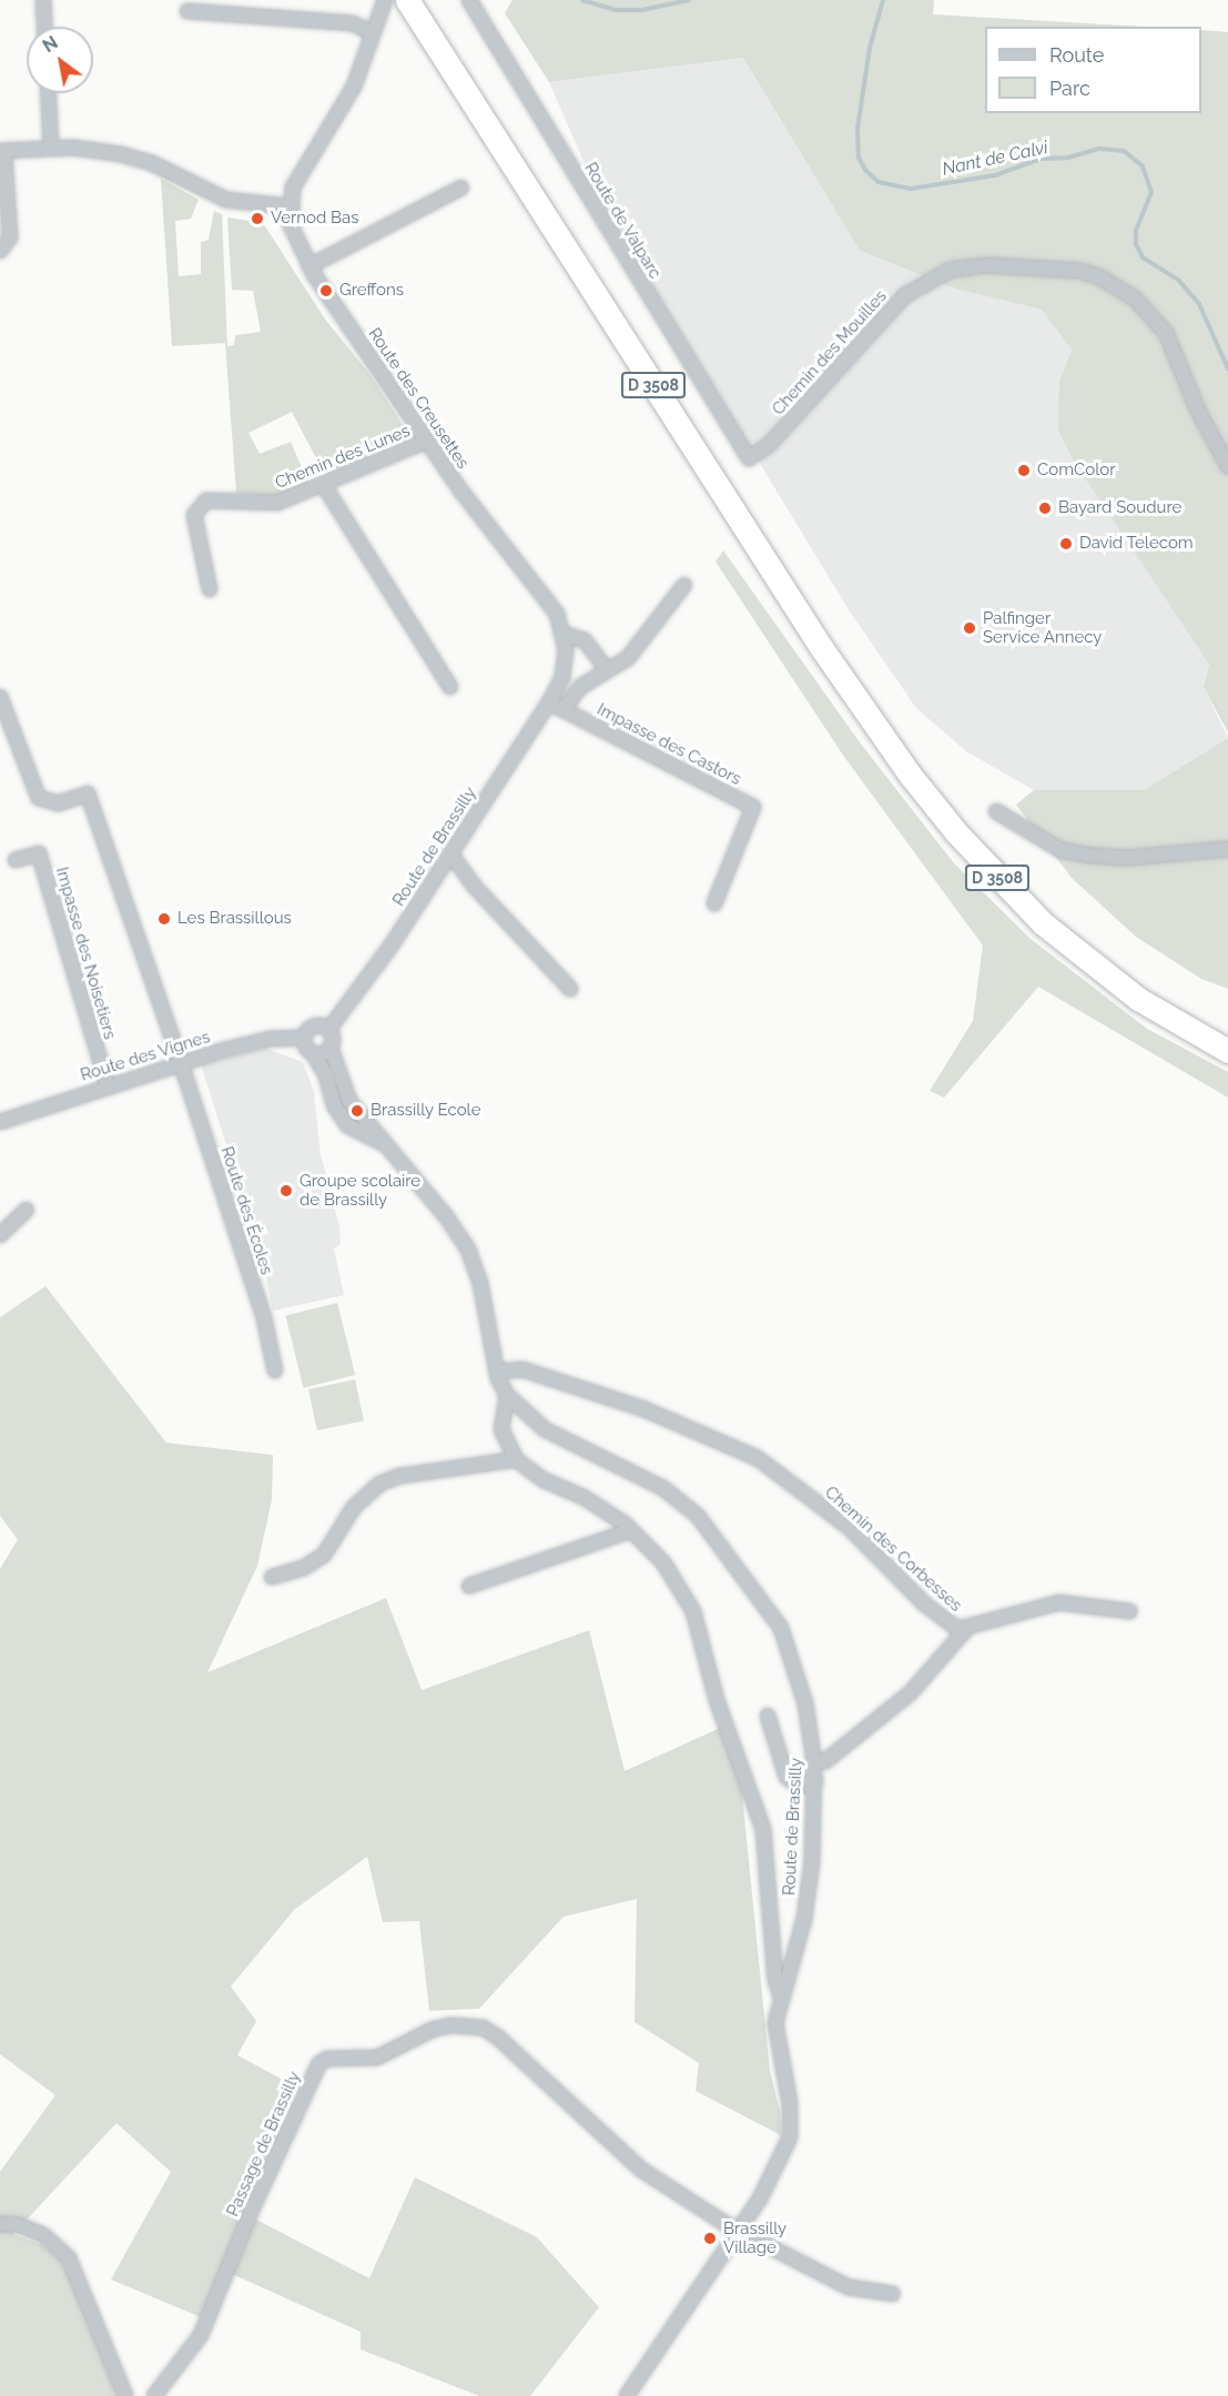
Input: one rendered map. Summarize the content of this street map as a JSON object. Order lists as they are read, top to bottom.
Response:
{
  "streets": {
    "highway": ["D 3508"],
    "street": [
      "Route de Valparc",
      "Chemin des Mouilles",
      "Route des Creusettes",
      "Chemin des Lunes",
      "Impasse des Castors",
      "Route de Brassilly",
      "Impasse des Noisetiers",
      "Route des Vignes",
      "Route des Écoles",
      "Chemin des Corbesses",
      "Passage de Brassilly"
    ]
  },
  "crossings": [
    ["Route de Valparc", "Chemin des Mouilles"],
    ["Route des Creusettes", "Chemin des Lunes"],
    ["Route des Creusettes", "Route de Brassilly"],
    ["Impasse des Castors", "Route de Brassilly"],
    ["Route de Brassilly", "Route des Vignes"],
    ["Route de Brassilly", "Chemin des Corbesses"],
    ["Route de Brassilly", "Passage de Brassilly"],
    ["Impasse des Noisetiers", "Route des Vignes"],
    ["Route des Vignes", "Route des Écoles"]
  ],
  "water": ["Nant de Calvi"],
  "places": [
    "Vernod Bas",
    "Greffons",
    "ComColor",
    "Bayard Soudure",
    "David Telecom",
    "Palfinger Service Annecy",
    "Les Brassillous",
    "Brassilly Ecole",
    "Groupe scolaire de Brassilly",
    "Brassilly Village"
  ],
  "legend": ["Route", "Parc"],
  "north": "top left"
}
